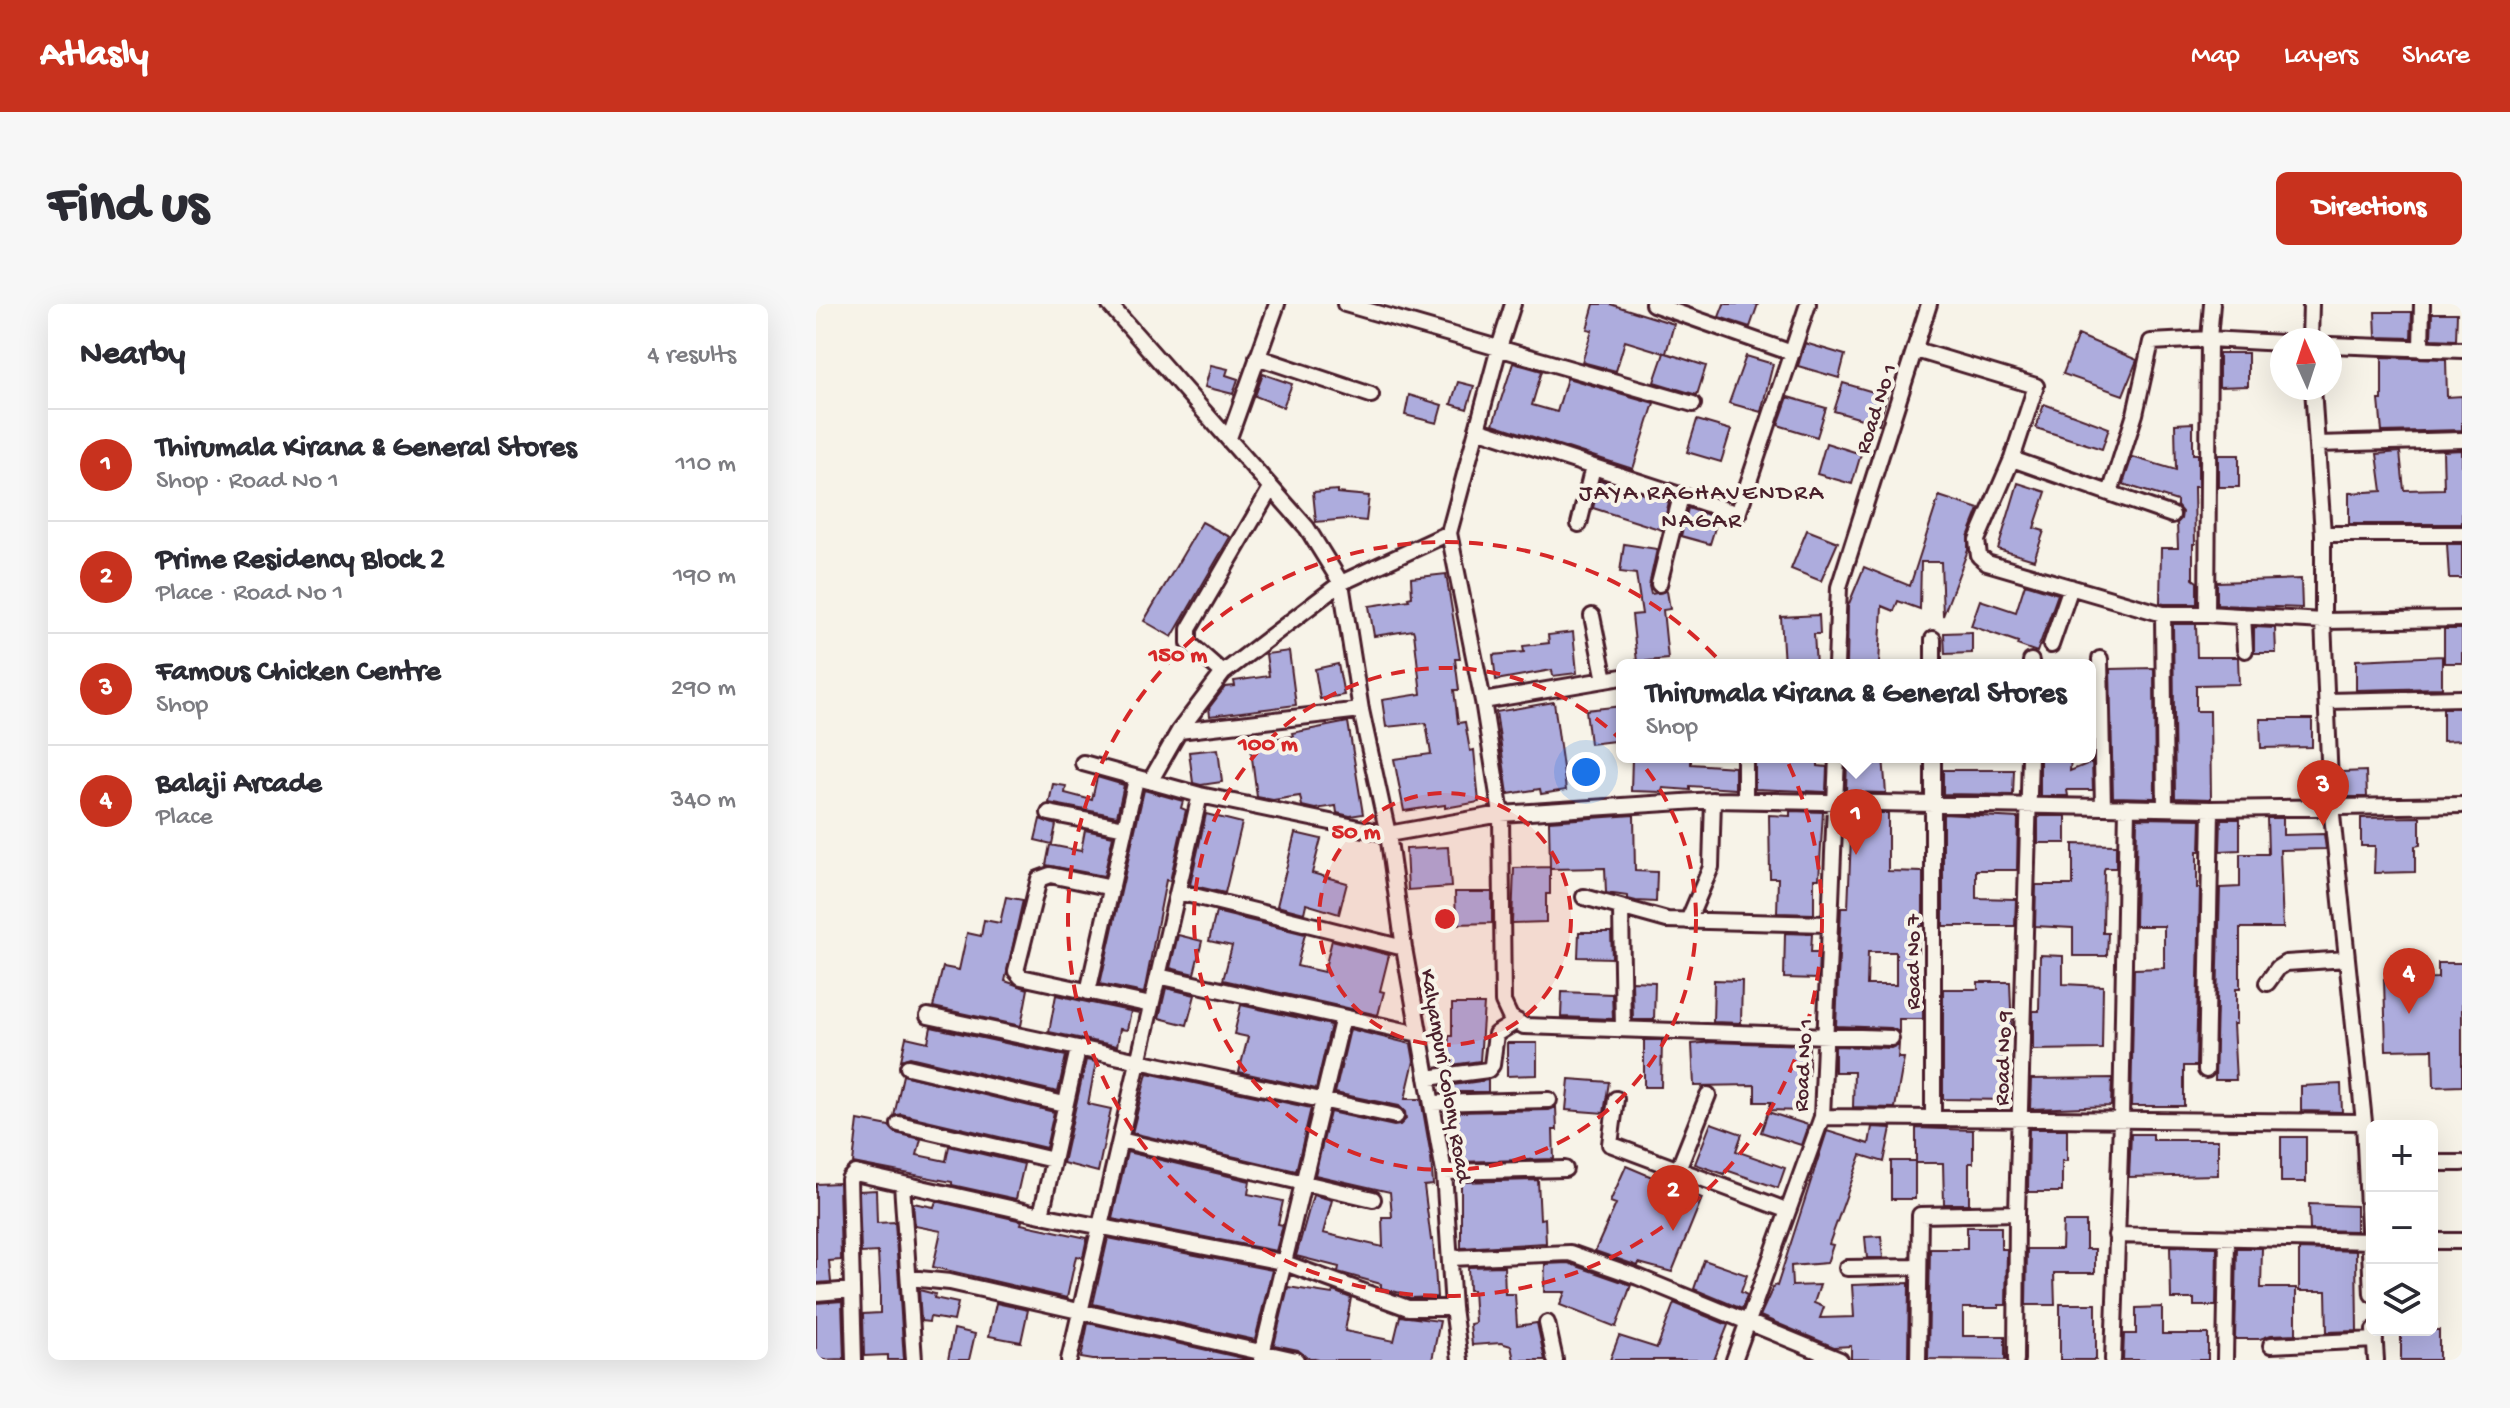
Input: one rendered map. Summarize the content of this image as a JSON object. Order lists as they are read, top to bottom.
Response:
{
  "streets": {
    "street": [
      "Road No 1",
      "Road No 7",
      "Road No 9",
      "Kalyanpuri Colony Road"
    ]
  },
  "districts": ["JAYA RAGHAVENDRA NAGAR"],
  "north": "top",
  "page": {
    "header": "Atlasly",
    "nav": ["Map", "Layers", "Share"],
    "buttons": "Directions",
    "title": "Find us",
    "heading": ["Nearby", "4 results"],
    "list": [
      {
        "mark": "1",
        "name": "Thirumala Kirana & General Stores",
        "note": "Shop · Road No 1",
        "value": "110 m"
      },
      {
        "mark": "2",
        "name": "Prime Residency Block 2",
        "note": "Place · Road No 1",
        "value": "190 m"
      },
      {
        "mark": "3",
        "name": "Famous Chicken Centre",
        "note": "Shop",
        "value": "290 m"
      },
      {
        "mark": "4",
        "name": "Balaji Arcade",
        "note": "Place",
        "value": "340 m"
      }
    ],
    "popup": ["Thirumala Kirana & General Stores", "Shop"],
    "pins": [
      "3",
      "1",
      "4",
      "2"
    ],
    "map_buttons": ["+", "−"]
  },
  "rings": ["150 m", "100 m", "50 m"]
}
